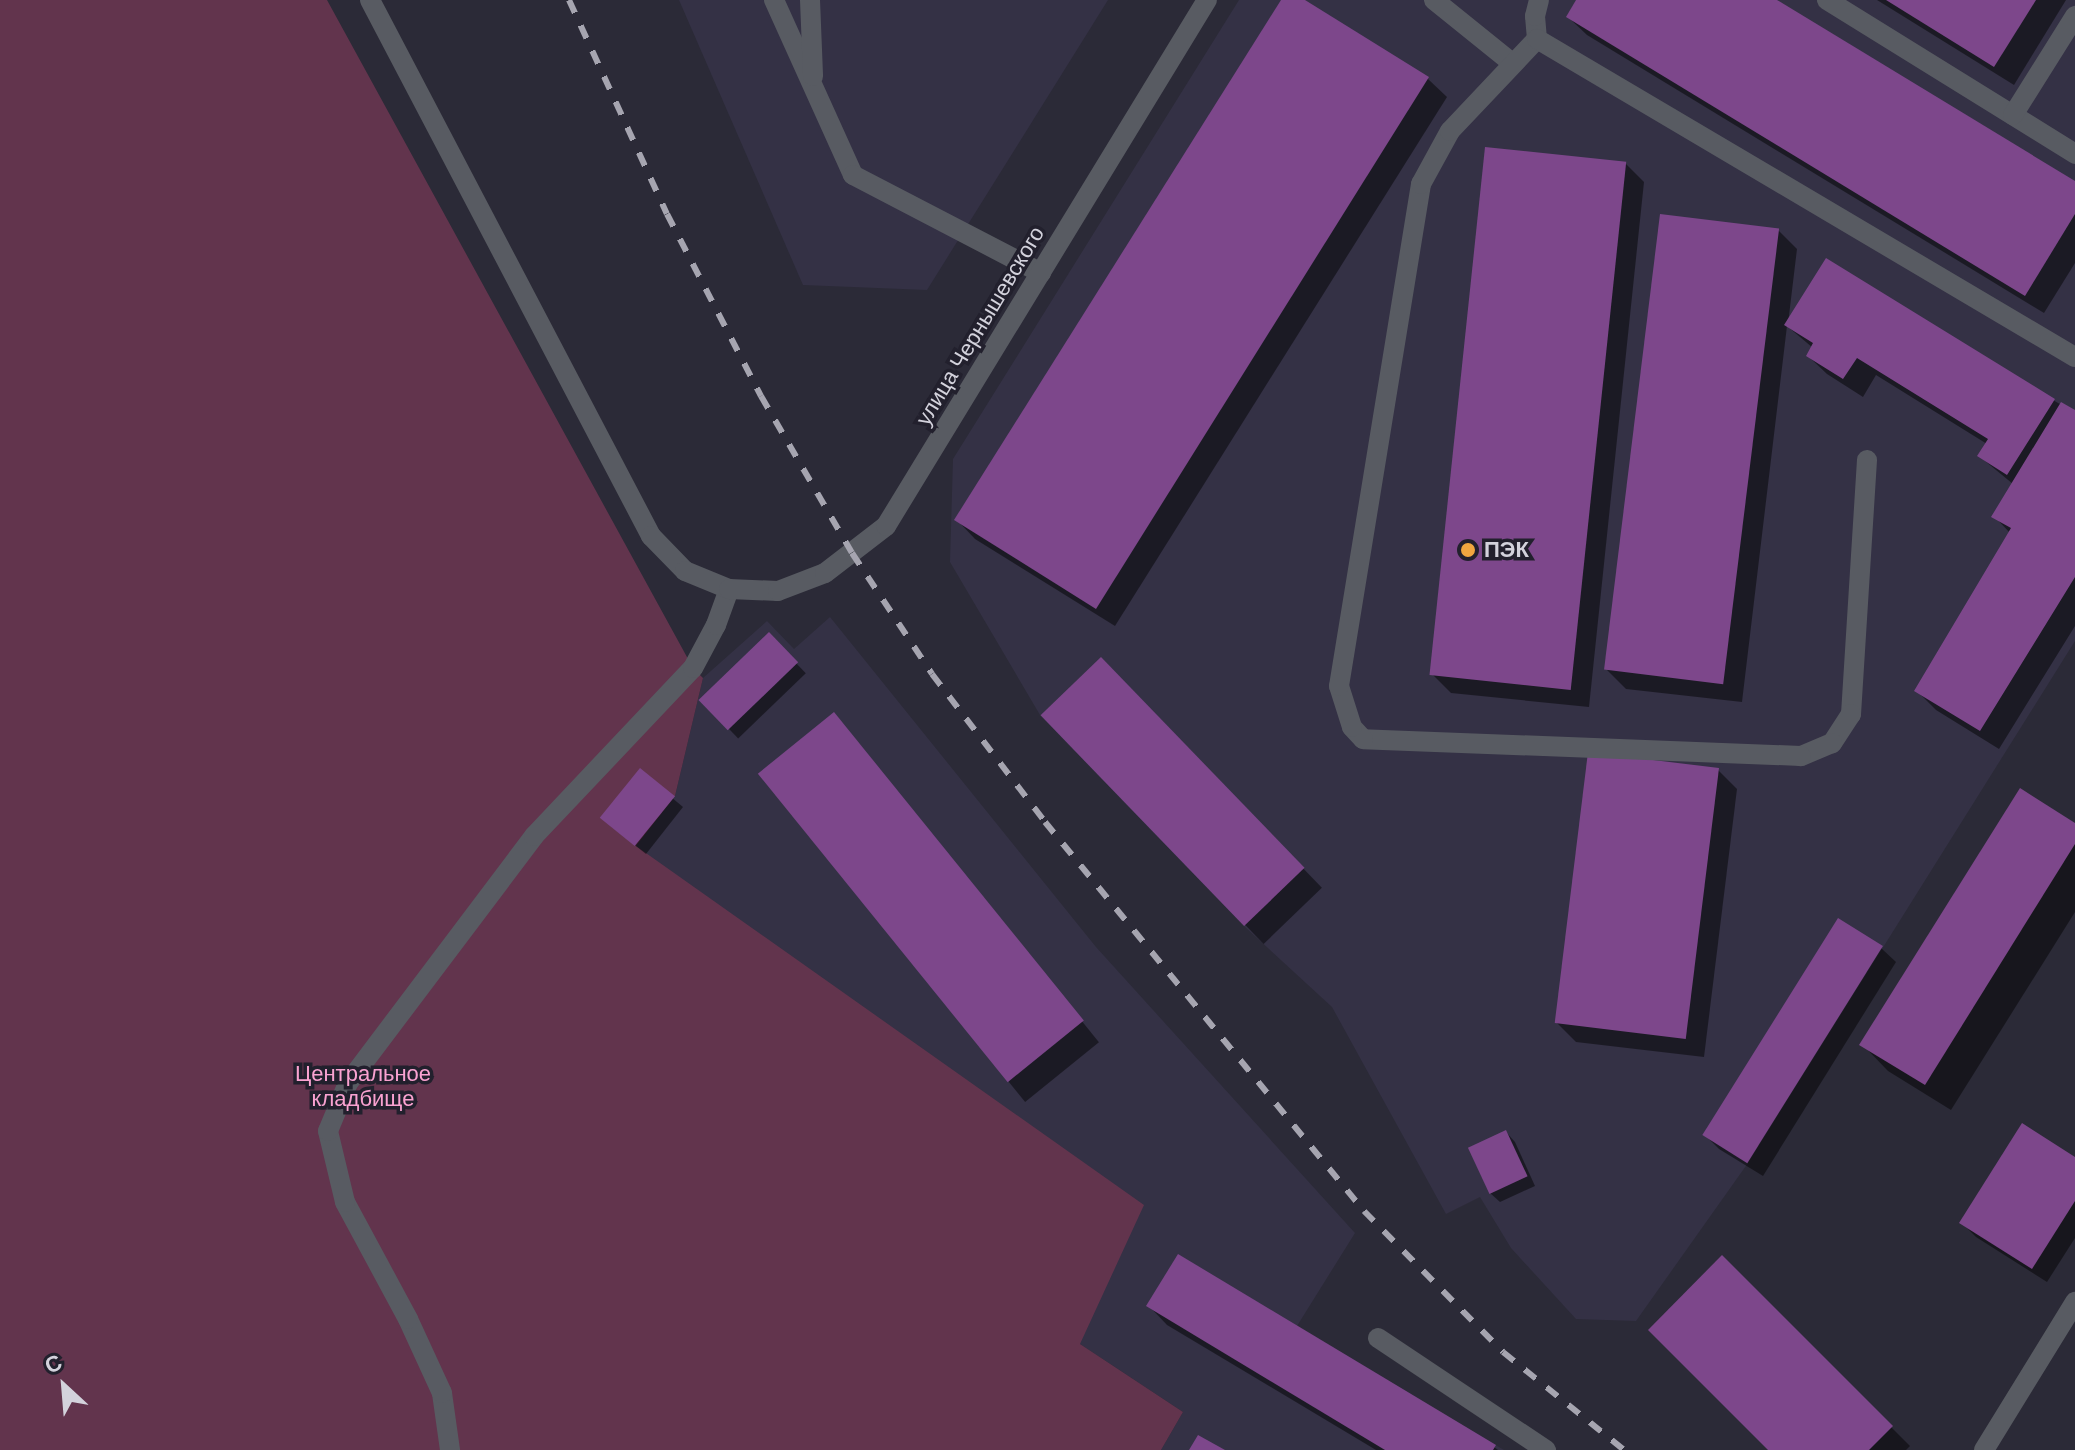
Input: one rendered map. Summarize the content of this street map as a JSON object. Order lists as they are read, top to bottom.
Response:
{
  "streets": {
    "street": ["улица Чернышевского"]
  },
  "parks": ["Центральное кладбище"],
  "places": ["ПЭК"],
  "north": "top left"
}
